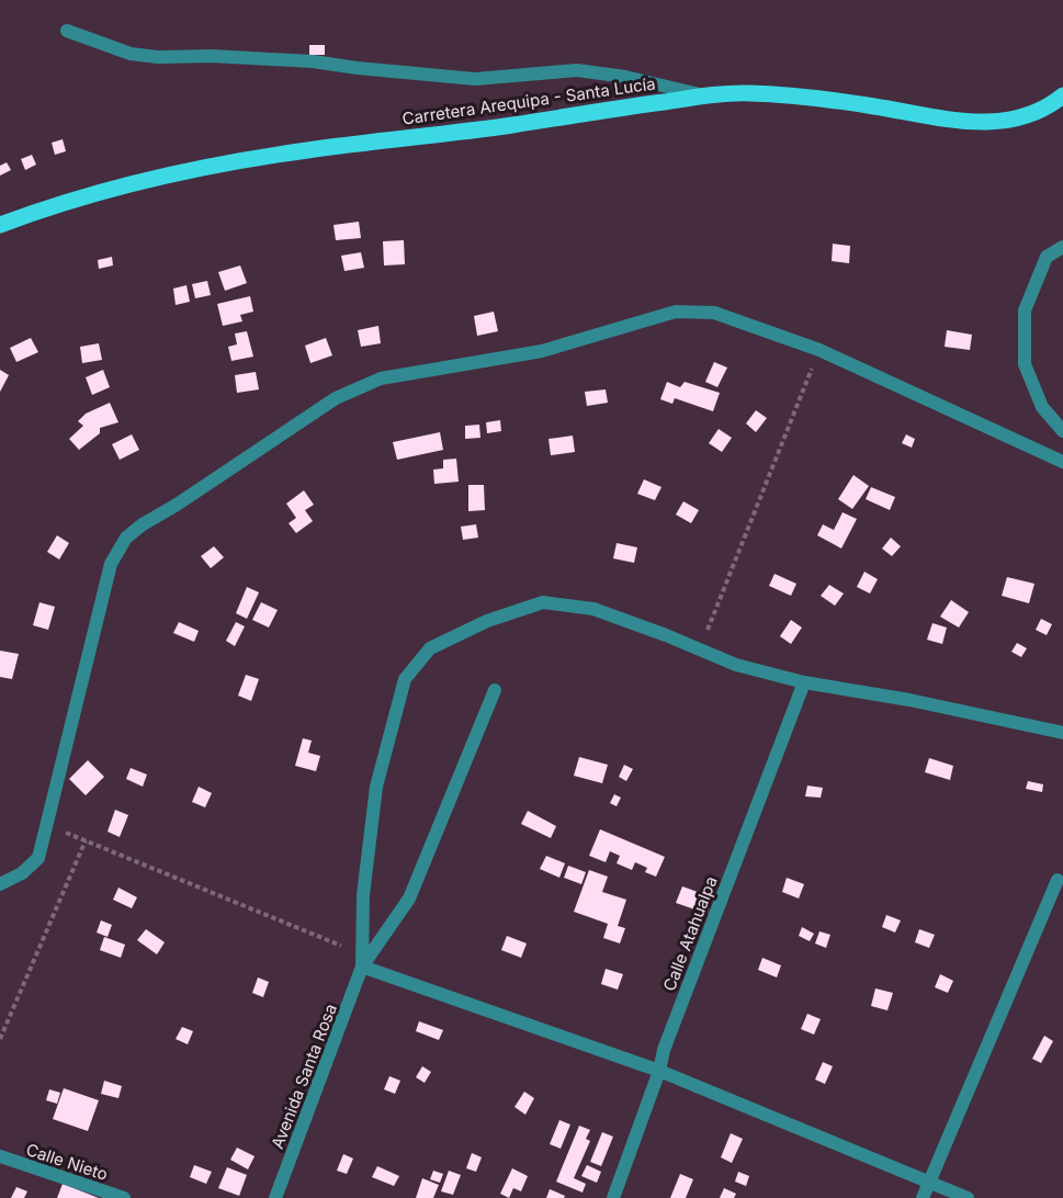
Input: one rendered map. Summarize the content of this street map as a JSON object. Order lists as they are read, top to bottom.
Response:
{
  "streets": {
    "main road": ["Carretera Arequipa - Santa Lucía"],
    "street": ["Calle Atahualpa", "Avenida Santa Rosa", "Calle Nieto"]
  }
}
